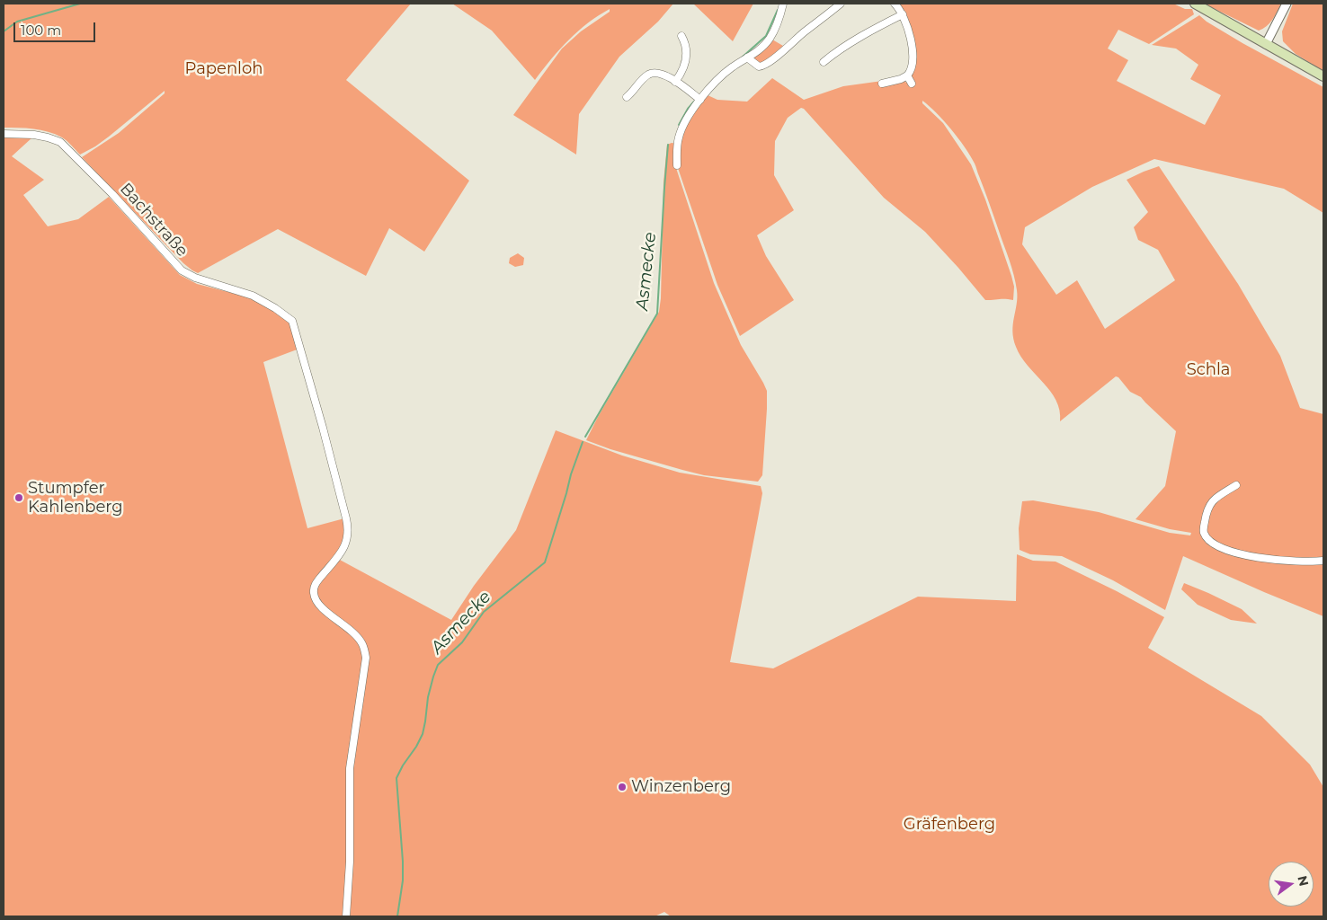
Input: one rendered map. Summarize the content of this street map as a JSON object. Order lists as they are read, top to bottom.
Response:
{
  "streets": {
    "street": ["Bachstraße"]
  },
  "water": ["Asmecke"],
  "parks": ["Papenloh", "Schla", "Gräfenberg"],
  "places": ["Stumpfer Kahlenberg", "Winzenberg"],
  "scale_bar": "100 m",
  "north": "right"
}
